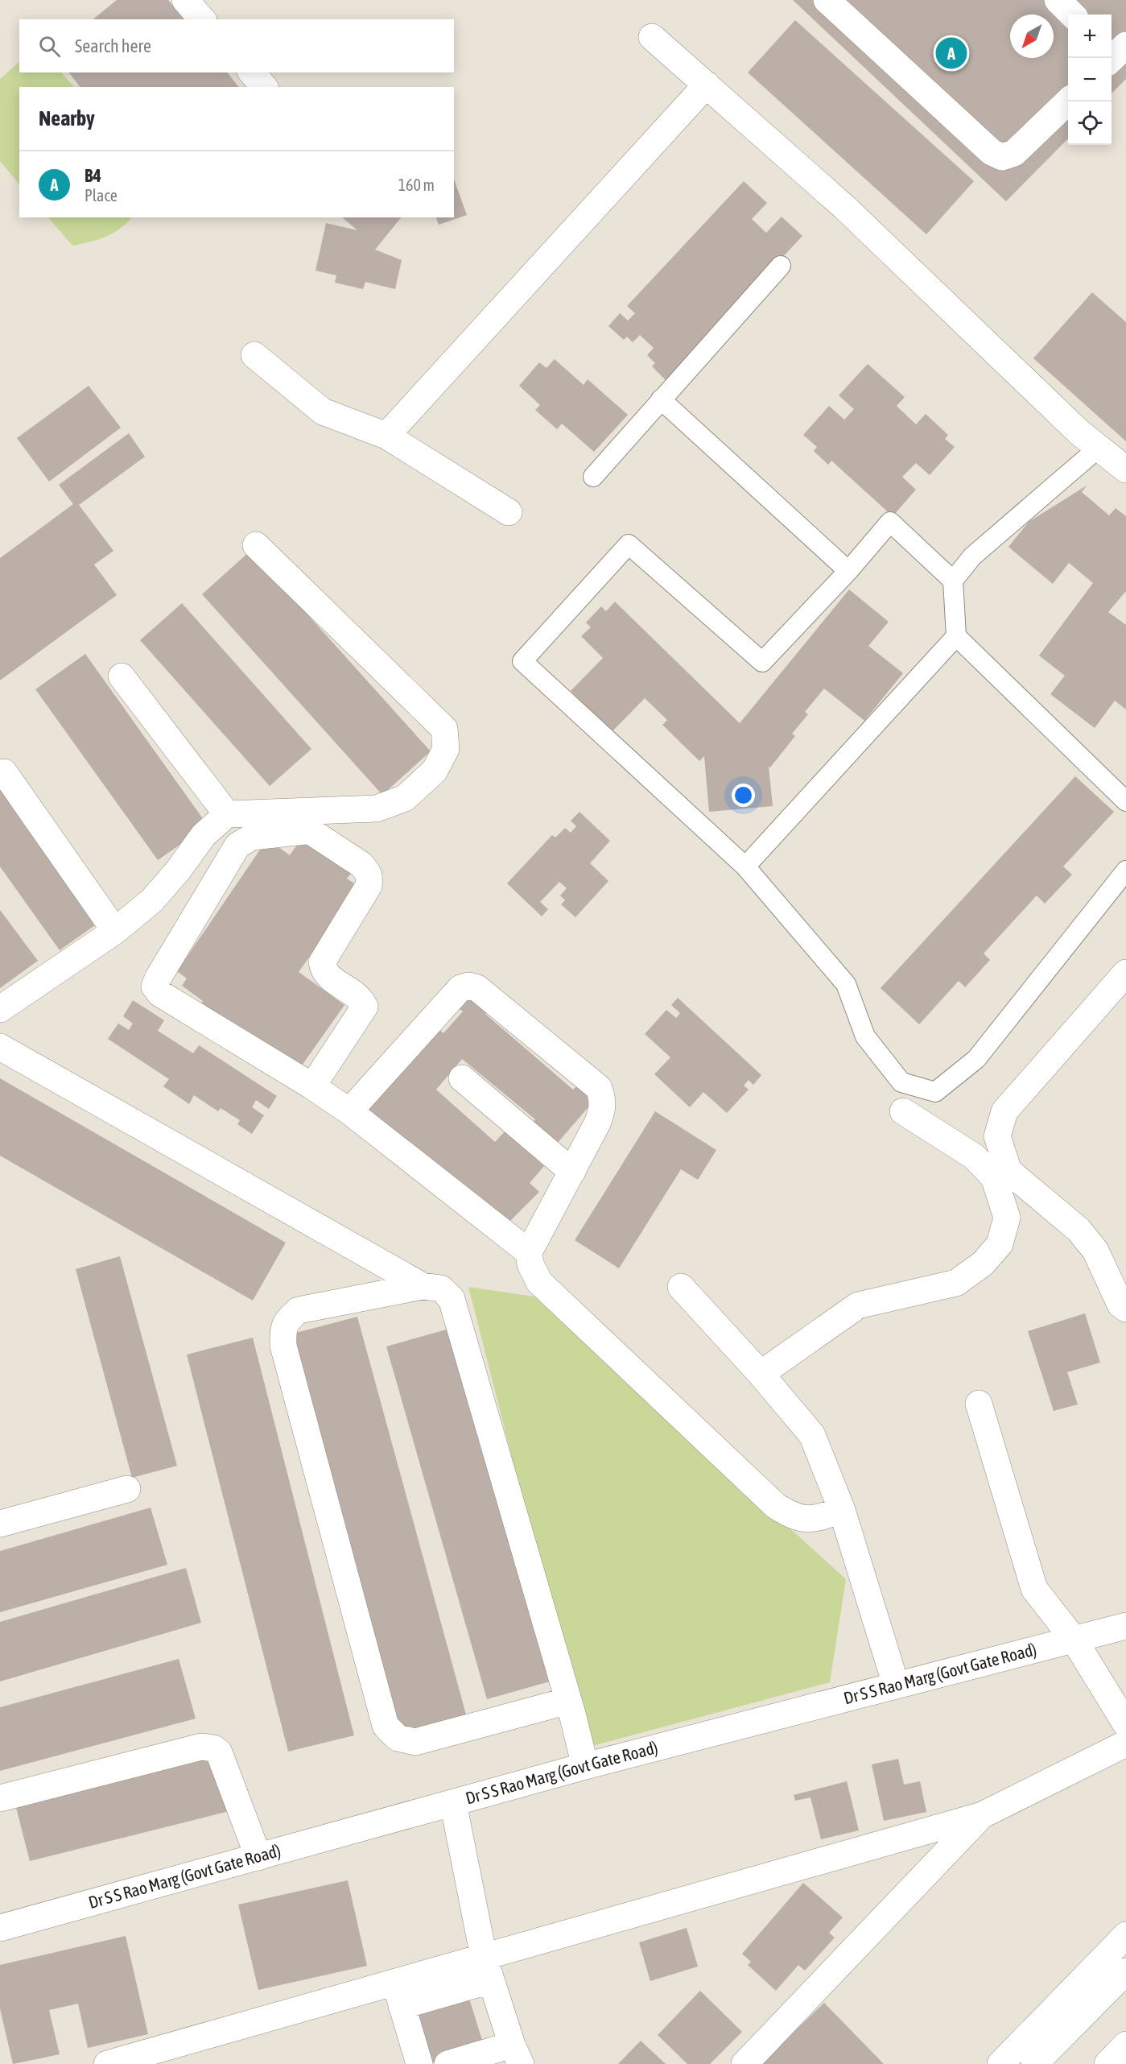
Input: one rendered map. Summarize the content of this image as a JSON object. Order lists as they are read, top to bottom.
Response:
{
  "streets": {
    "main road": ["Dr S S Rao Marg (Govt Gate Road)"]
  },
  "north": "bottom left",
  "page": {
    "map_buttons": ["+", "−"],
    "search": "Search here",
    "pins": "A",
    "heading": "Nearby",
    "list": [
      {
        "mark": "A",
        "name": "B4",
        "note": "Place",
        "value": "160 m"
      }
    ]
  }
}
